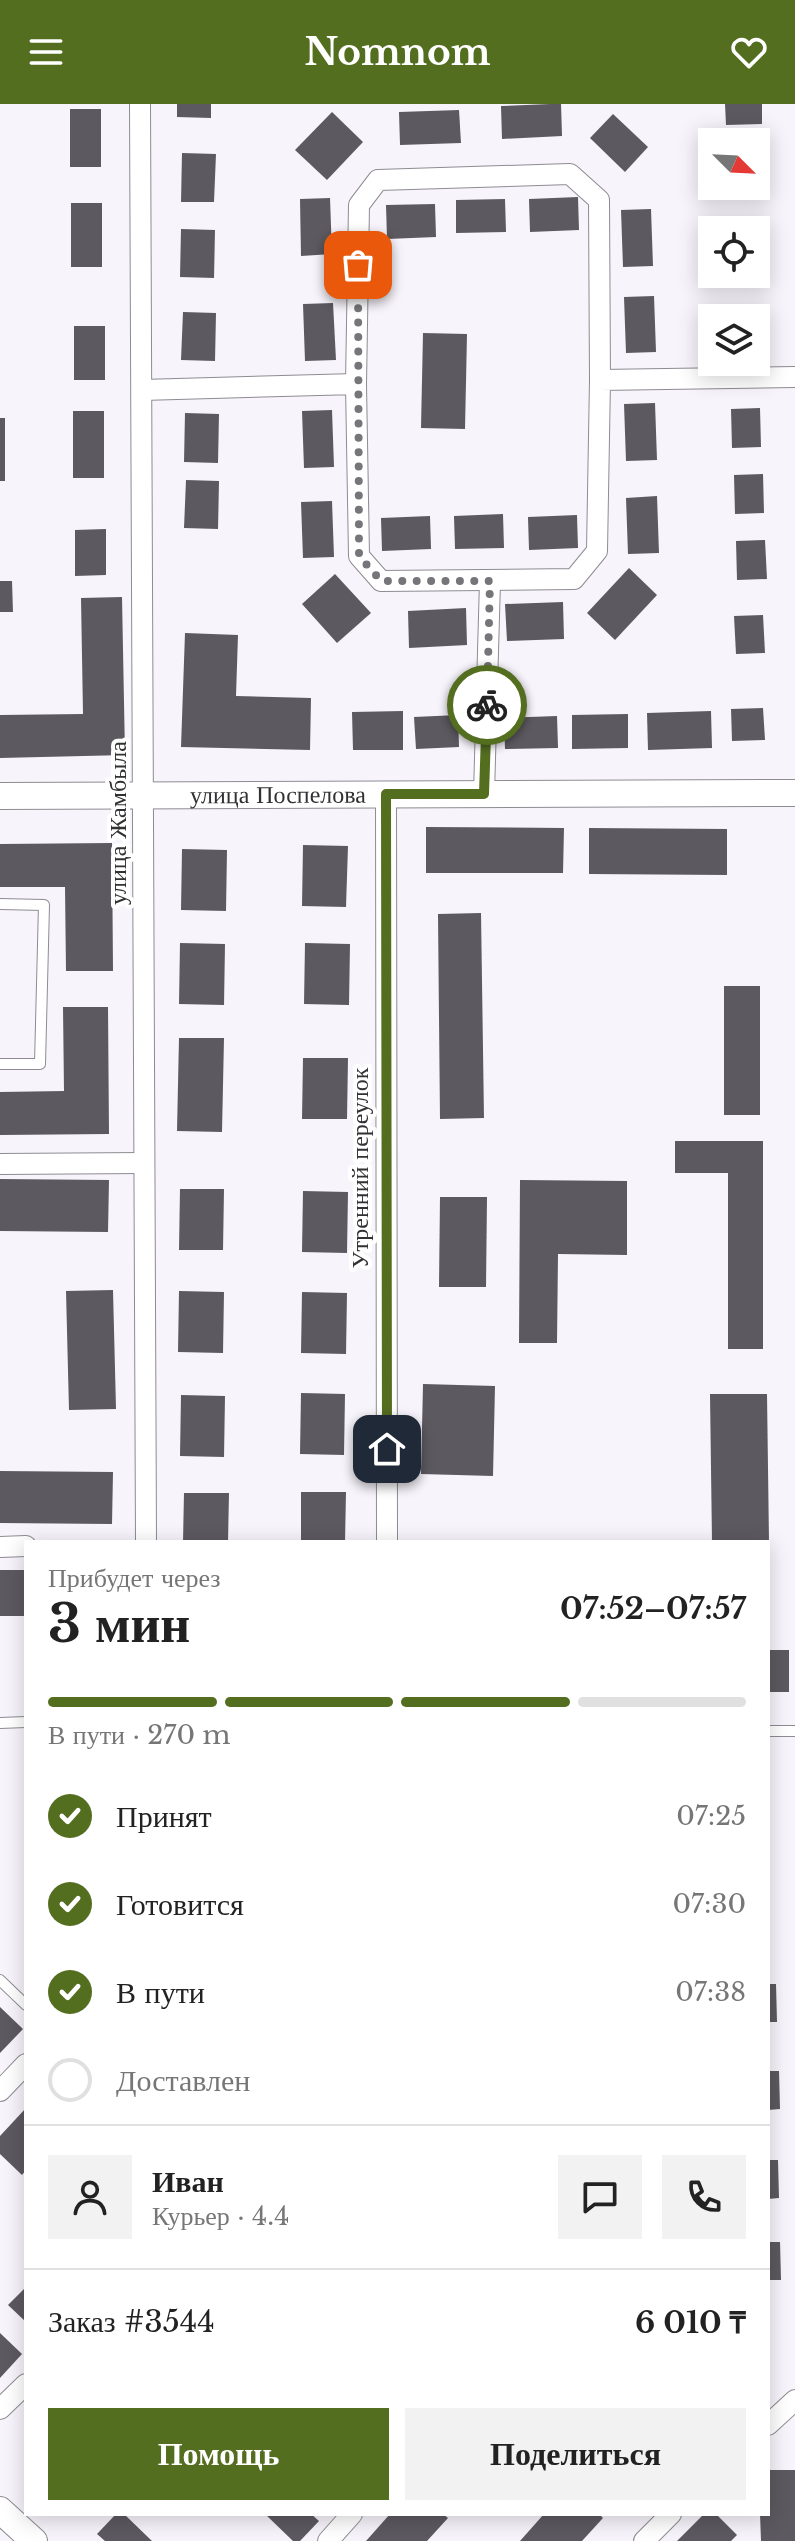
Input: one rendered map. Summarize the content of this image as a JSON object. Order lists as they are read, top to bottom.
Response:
{
  "streets": {
    "street": ["улица Поспелова", "улица Жамбыла", "Утренний переулок"]
  },
  "crossings": [
    ["улица Поспелова", "улица Жамбыла"],
    ["улица Поспелова", "Утренний переулок"]
  ],
  "north": "bottom right",
  "page": {
    "header": "Nomnom",
    "heading": ["3 мин", "Прибудет через", "07:52–07:57"],
    "panel": [
      "Иван",
      "Курьер · 4.4",
      "Заказ #3544",
      "6 010 ₸"
    ],
    "bar": "В пути · 270 m",
    "list": [
      ["Принят", "07:25"],
      ["Готовится", "07:30"],
      ["В пути", "07:38"],
      "Доставлен"
    ],
    "buttons": ["Помощь", "Поделиться"]
  }
}
